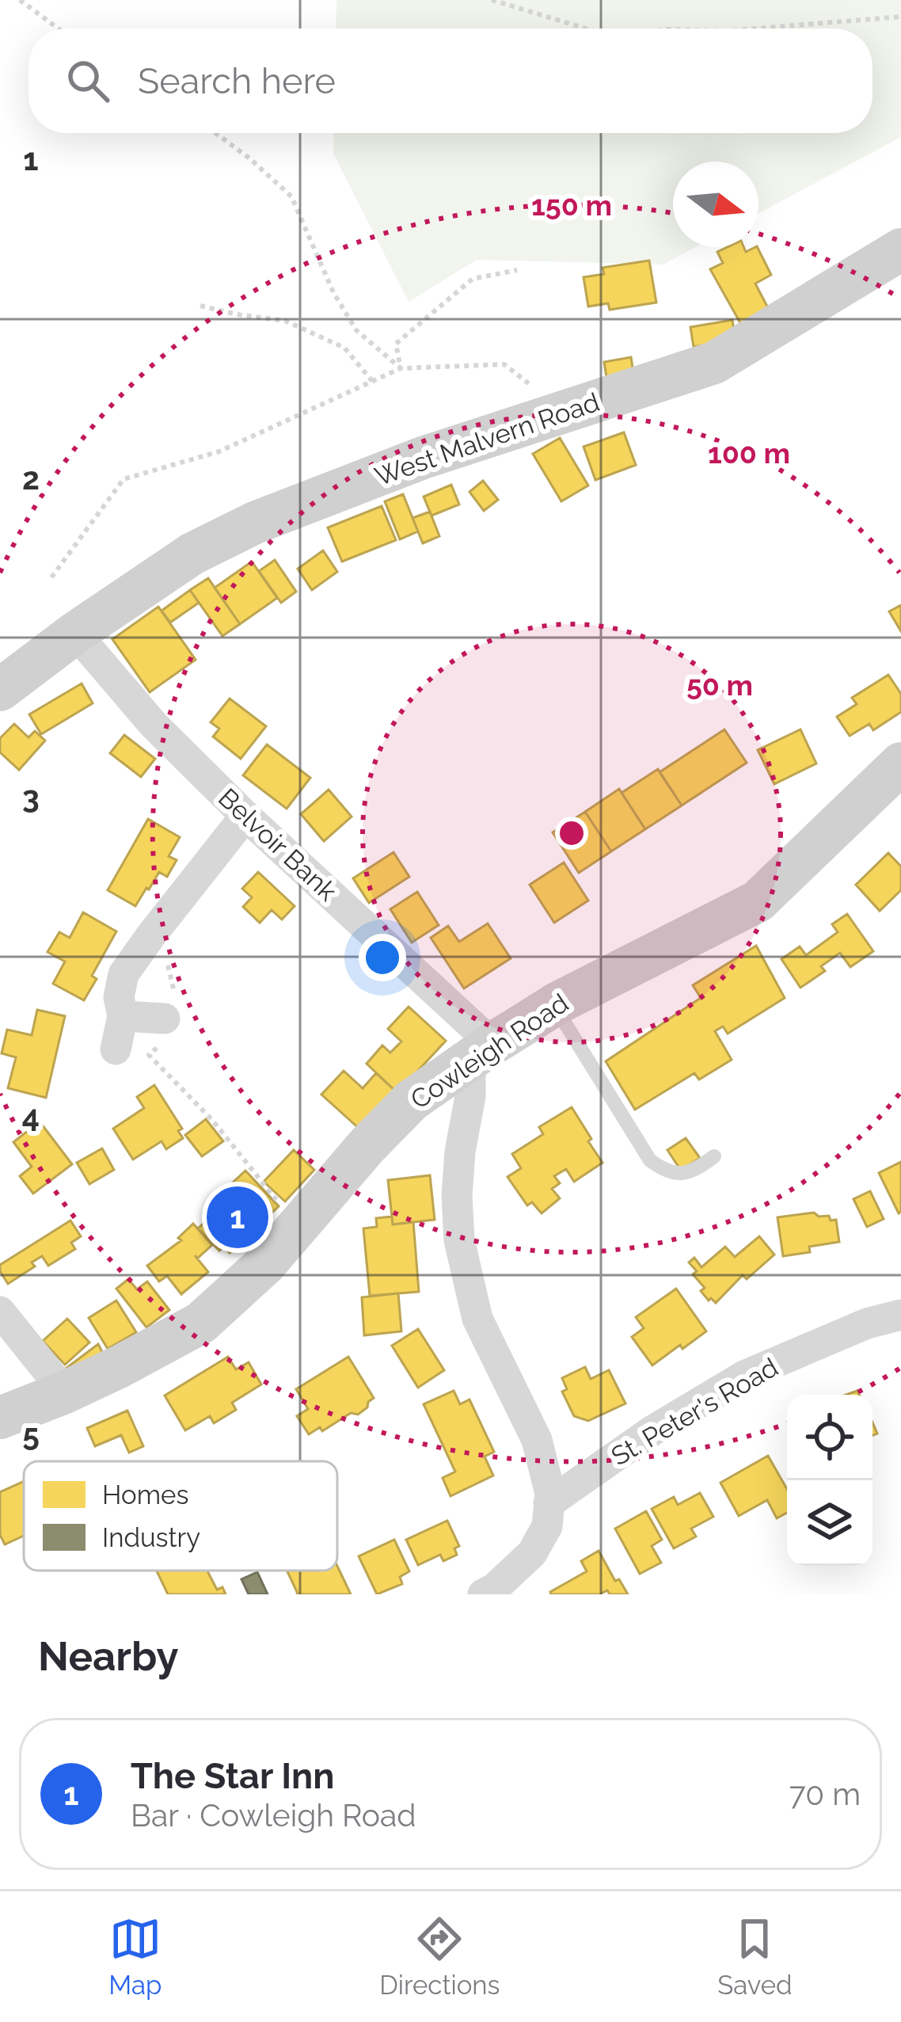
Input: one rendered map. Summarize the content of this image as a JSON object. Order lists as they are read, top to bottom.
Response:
{
  "streets": {
    "main road": ["West Malvern Road", "Cowleigh Road"],
    "street": ["Belvoir Bank", "St. Peter's Road"]
  },
  "crossings": [
    ["West Malvern Road", "Belvoir Bank"],
    ["Belvoir Bank", "Cowleigh Road"]
  ],
  "legend": ["Homes", "Industry"],
  "north": "right",
  "page": {
    "search": "Search here",
    "pins": "1",
    "heading": "Nearby",
    "list": [
      {
        "mark": "1",
        "name": "The Star Inn",
        "note": "Bar · Cowleigh Road",
        "value": "70 m"
      }
    ],
    "nav": ["Map", "Directions", "Saved"]
  },
  "grid": {
    "rows": [
      "1",
      "2",
      "3",
      "4",
      "5"
    ]
  },
  "rings": ["150 m", "100 m", "50 m"]
}
